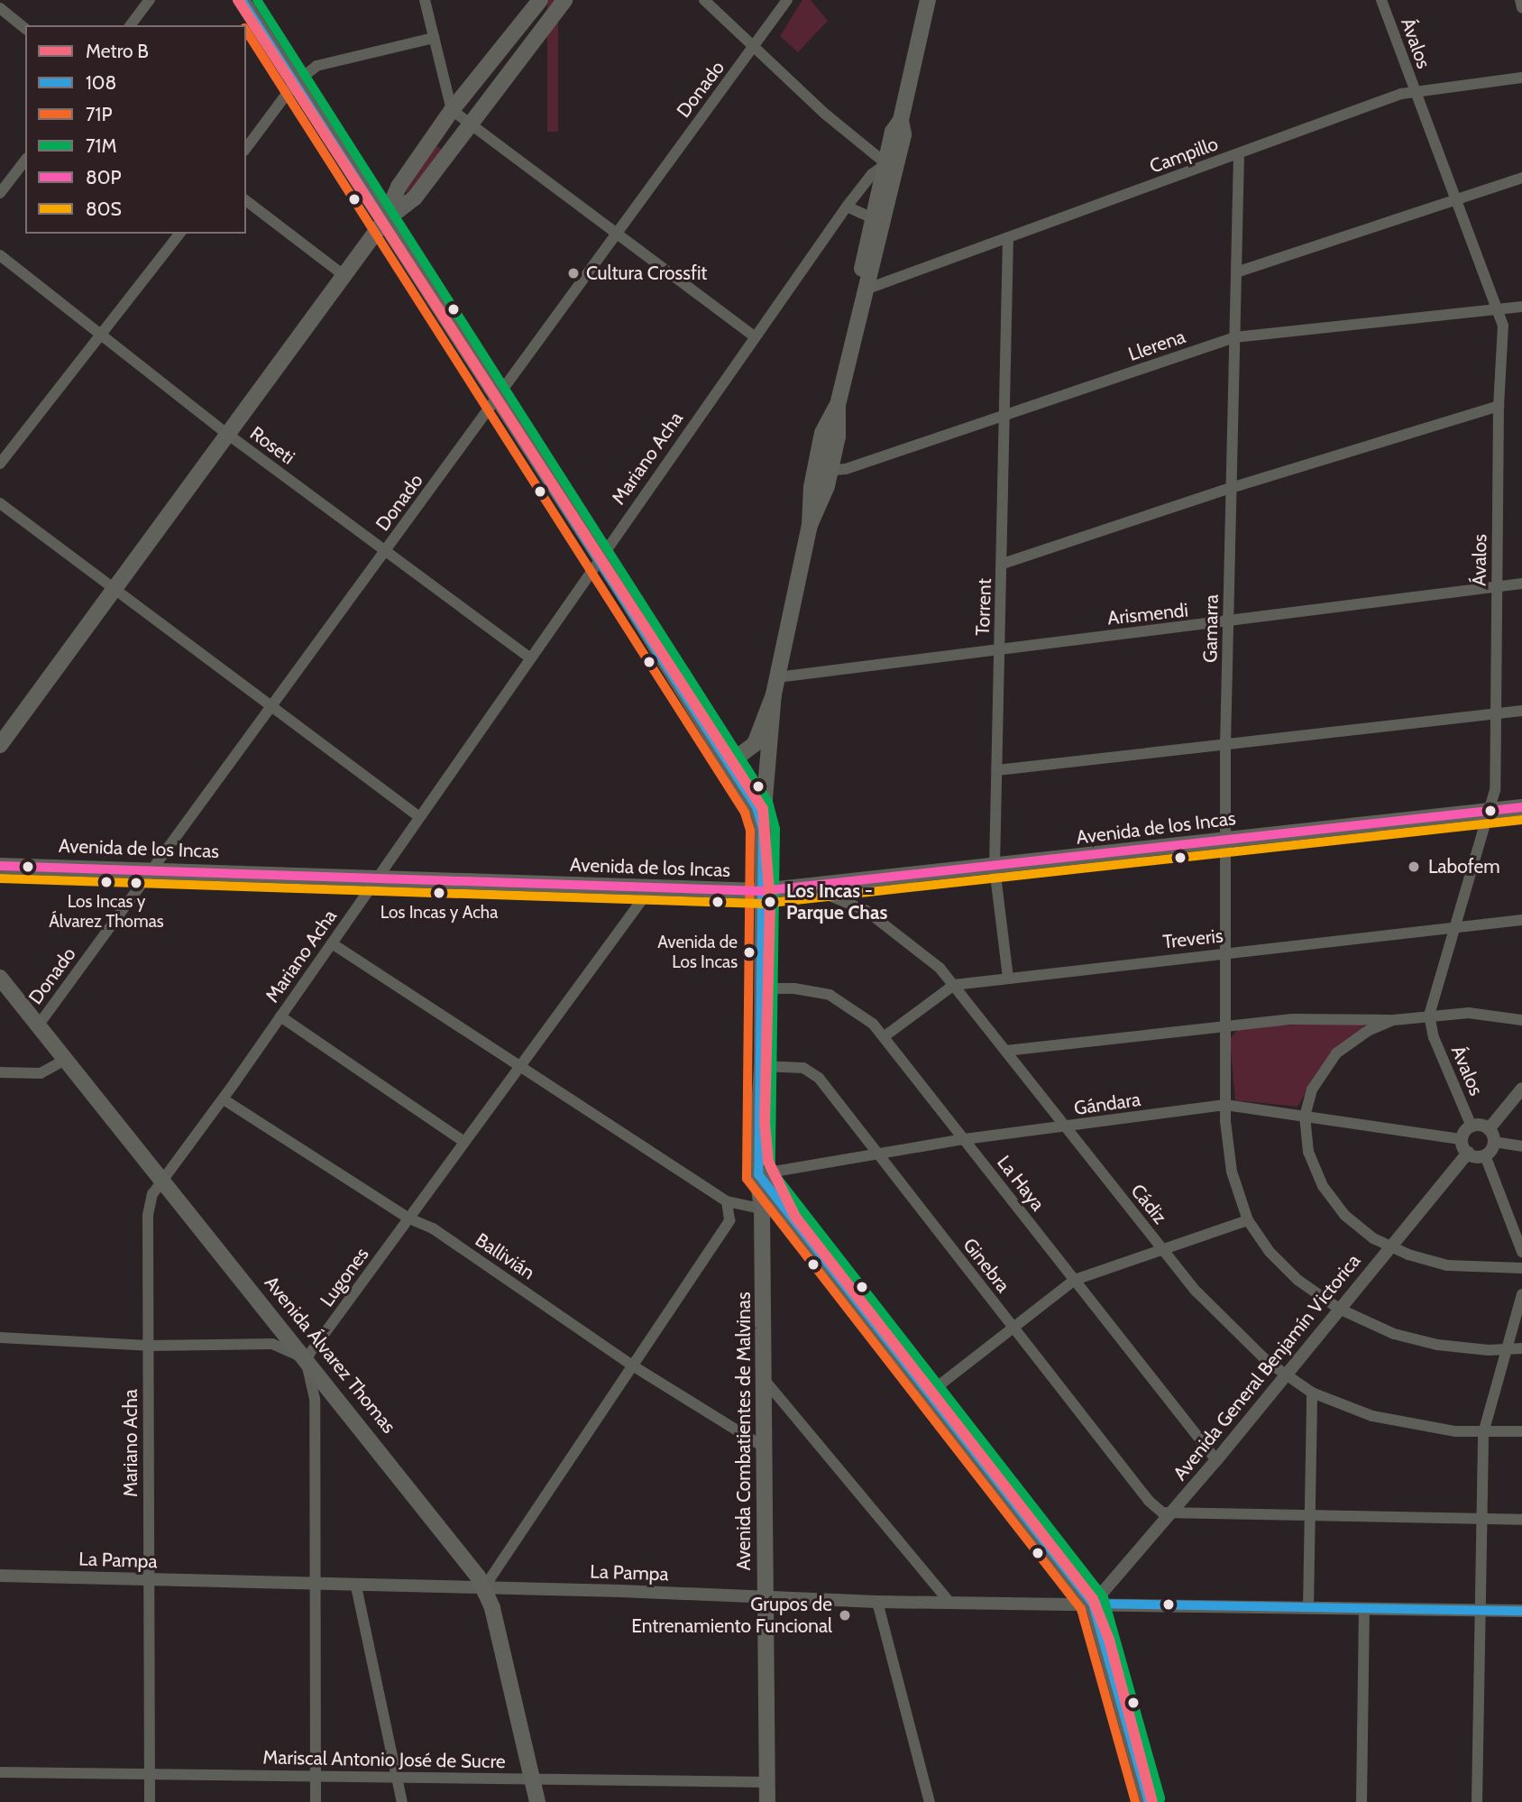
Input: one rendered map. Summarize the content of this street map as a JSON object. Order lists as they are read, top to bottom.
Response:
{
  "streets": {
    "main road": ["Avenida de los Incas", "Avenida Álvarez Thomas", "Avenida Combatientes de Malvinas"],
    "street": [
      "Ávalos",
      "Donado",
      "Campillo",
      "Llerena",
      "Roseti",
      "Mariano Acha",
      "Torrent",
      "Arismendi",
      "Gamarra",
      "Treveris",
      "Gándara",
      "La Haya",
      "Cádiz",
      "Ballivián",
      "Ginebra",
      "Lugones",
      "Avenida General Benjamín Victorica",
      "La Pampa",
      "Mariscal Antonio José de Sucre"
    ]
  },
  "crossings": [
    ["Ávalos", "Campillo"],
    ["Ávalos", "Llerena"],
    ["Ávalos", "Arismendi"],
    ["Ávalos", "Avenida de los Incas"],
    ["Ávalos", "Treveris"],
    ["Ávalos", "Gándara"],
    ["Ávalos", "Avenida General Benjamín Victorica"],
    ["Donado", "Roseti"],
    ["Donado", "Avenida de los Incas"],
    ["Donado", "Avenida Álvarez Thomas"],
    ["Campillo", "Torrent"],
    ["Campillo", "Gamarra"],
    ["Llerena", "Torrent"],
    ["Llerena", "Gamarra"],
    ["Roseti", "Mariano Acha"],
    ["Mariano Acha", "Avenida de los Incas"],
    ["Mariano Acha", "Ballivián"],
    ["Mariano Acha", "Avenida Álvarez Thomas"],
    ["Mariano Acha", "La Pampa"],
    ["Mariano Acha", "Mariscal Antonio José de Sucre"],
    ["Torrent", "Arismendi"],
    ["Torrent", "Avenida de los Incas"],
    ["Torrent", "Treveris"],
    ["Arismendi", "Gamarra"],
    ["Gamarra", "Avenida de los Incas"],
    ["Gamarra", "Treveris"],
    ["Gamarra", "Gándara"],
    ["Gamarra", "Avenida General Benjamín Victorica"],
    ["Avenida de los Incas", "Cádiz"],
    ["Avenida de los Incas", "Lugones"],
    ["Avenida de los Incas", "Avenida Combatientes de Malvinas"],
    ["Treveris", "La Haya"],
    ["Treveris", "Cádiz"],
    ["Gándara", "La Haya"],
    ["Gándara", "Cádiz"],
    ["Gándara", "Ginebra"],
    ["Gándara", "Avenida General Benjamín Victorica"],
    ["Gándara", "Avenida Combatientes de Malvinas"],
    ["La Haya", "Avenida General Benjamín Victorica"],
    ["La Haya", "Avenida Combatientes de Malvinas"],
    ["Cádiz", "Avenida General Benjamín Victorica"],
    ["Ballivián", "Lugones"],
    ["Ballivián", "Avenida Combatientes de Malvinas"],
    ["Ginebra", "Avenida General Benjamín Victorica"],
    ["Ginebra", "Avenida Combatientes de Malvinas"],
    ["Lugones", "Avenida Álvarez Thomas"],
    ["Avenida Álvarez Thomas", "La Pampa"],
    ["Avenida Álvarez Thomas", "Mariscal Antonio José de Sucre"],
    ["Avenida General Benjamín Victorica", "La Pampa"],
    ["Avenida Combatientes de Malvinas", "La Pampa"],
    ["Avenida Combatientes de Malvinas", "Mariscal Antonio José de Sucre"]
  ],
  "places": [
    "Cultura Crossfit",
    "Labofem",
    "Los Incas y Álvarez Thomas",
    "Los Incas y Acha",
    "Los Incas - Parque Chas",
    "Avenida de Los Incas",
    "Grupos de Entrenamiento Funcional"
  ],
  "lines": [
    "metro line B",
    "transit line 108",
    "transit line 71M",
    "transit line 71P",
    "transit line 80P",
    "transit line 80S"
  ],
  "legend": [
    "Metro B",
    "108",
    "71P",
    "71M",
    "80P",
    "80S"
  ]
}
